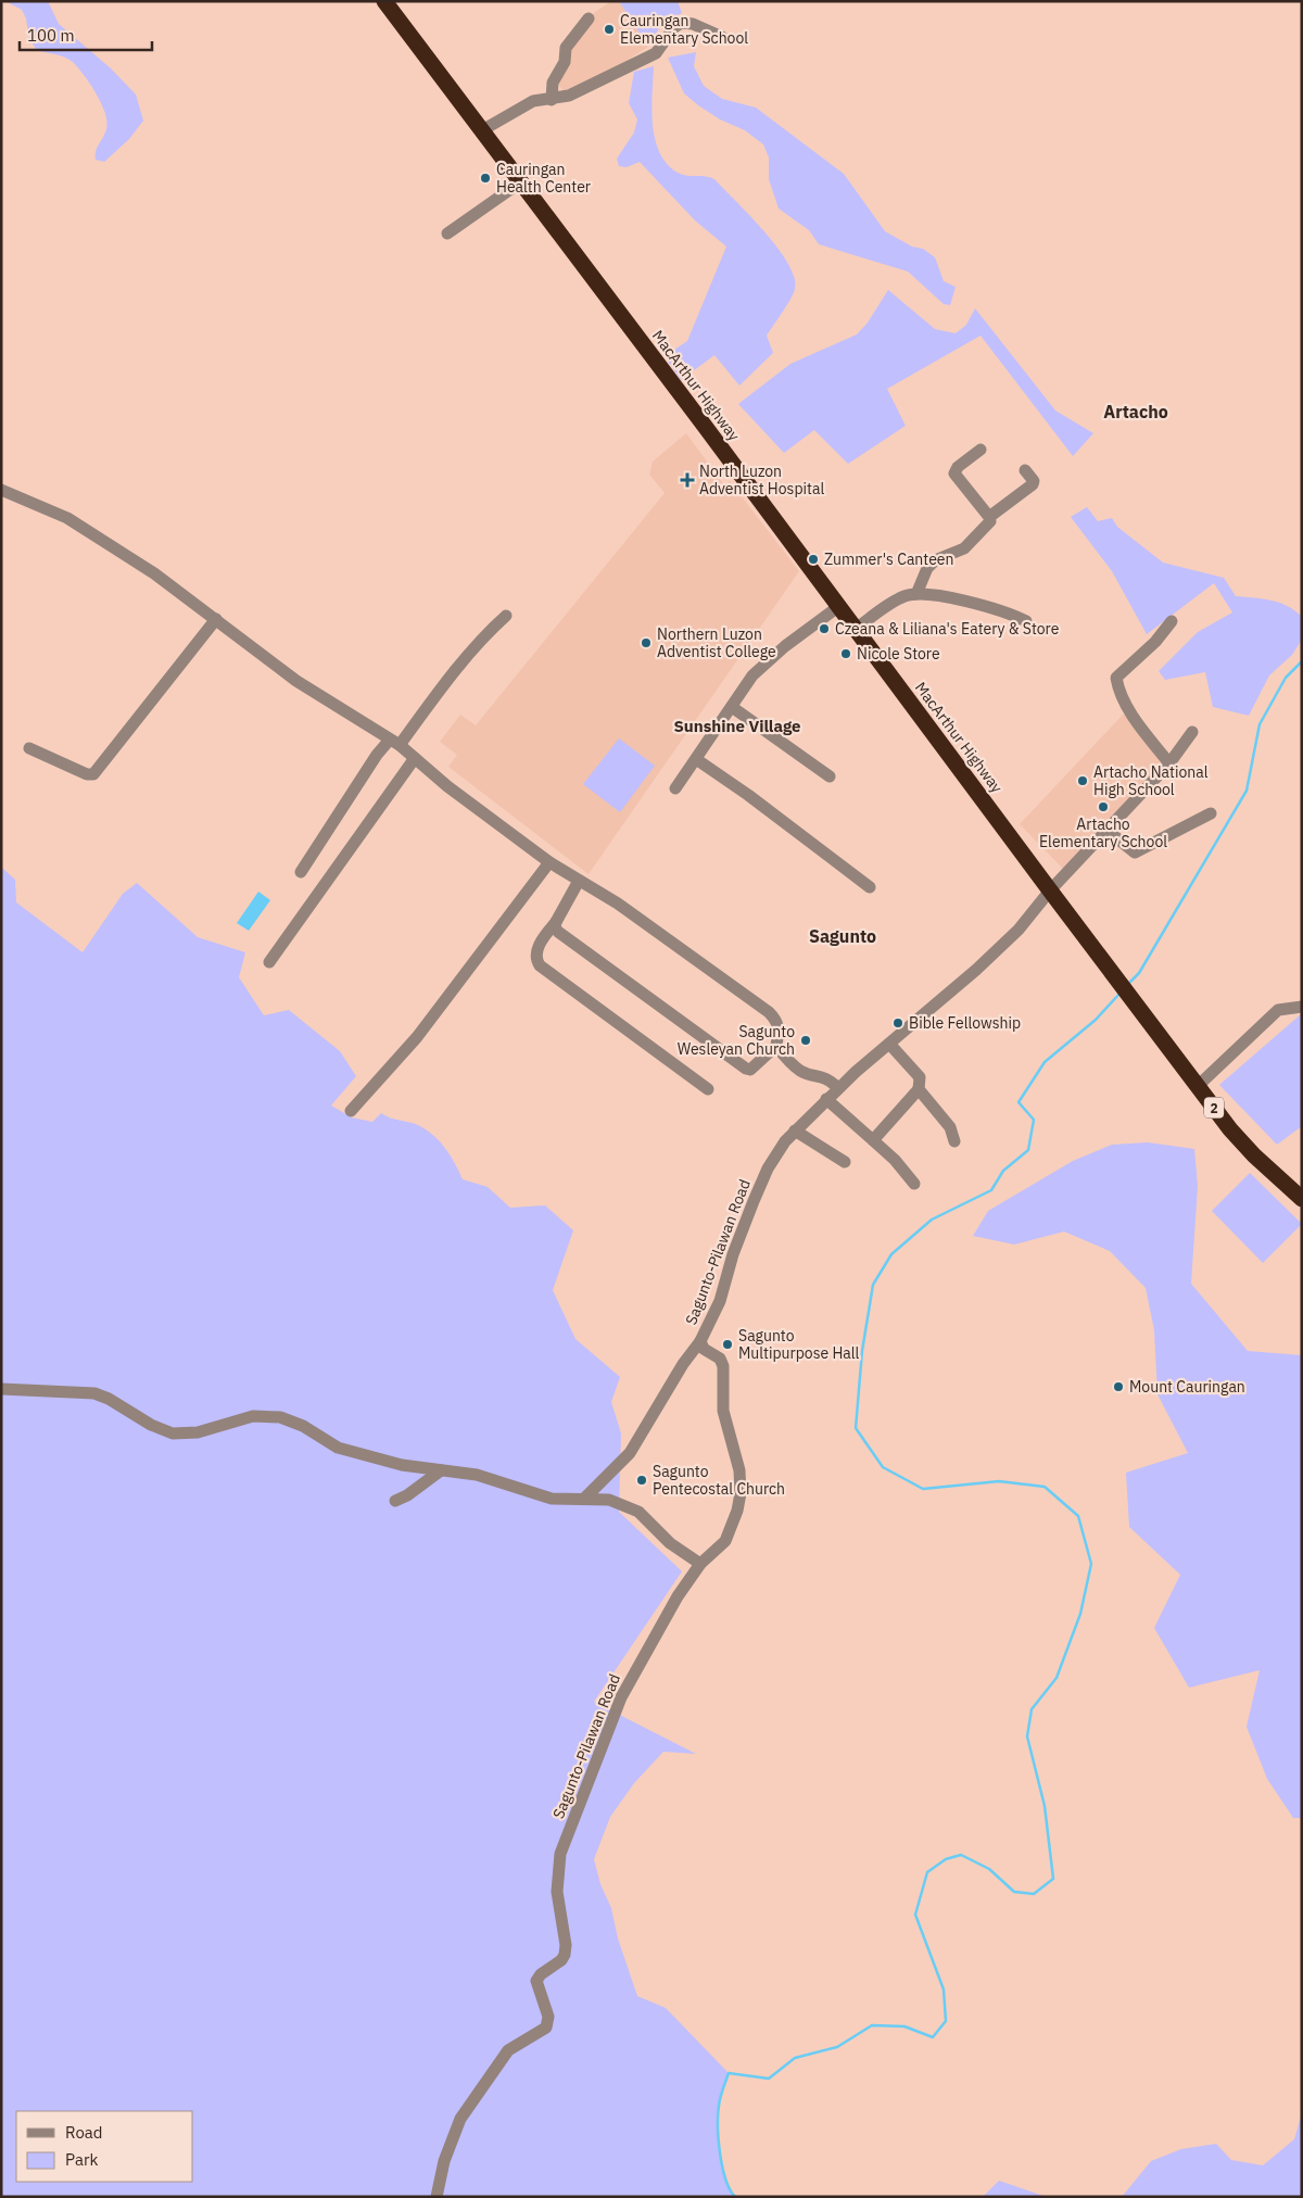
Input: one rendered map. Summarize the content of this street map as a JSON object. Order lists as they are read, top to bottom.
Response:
{
  "streets": {
    "highway": ["MacArthur Highway", "2"],
    "street": ["Sagunto-Pilawan Road"]
  },
  "crossings": [
    ["MacArthur Highway", "Sagunto-Pilawan Road"]
  ],
  "districts": ["Artacho", "Sunshine Village", "Sagunto"],
  "places": {
    "other": [
      "Cauringan Elementary School",
      "Cauringan Health Center",
      "Zummer's Canteen",
      "Czeana & Liliana's Eatery & Store",
      "Northern Luzon Adventist College",
      "Nicole Store",
      "Artacho National High School",
      "Artacho Elementary School",
      "Bible Fellowship",
      "Sagunto Wesleyan Church",
      "Sagunto Multipurpose Hall",
      "Mount Cauringan",
      "Sagunto Pentecostal Church"
    ],
    "health": ["North Luzon Adventist Hospital"]
  },
  "legend": ["Road", "Park"],
  "scale_bar": "100 m"
}
